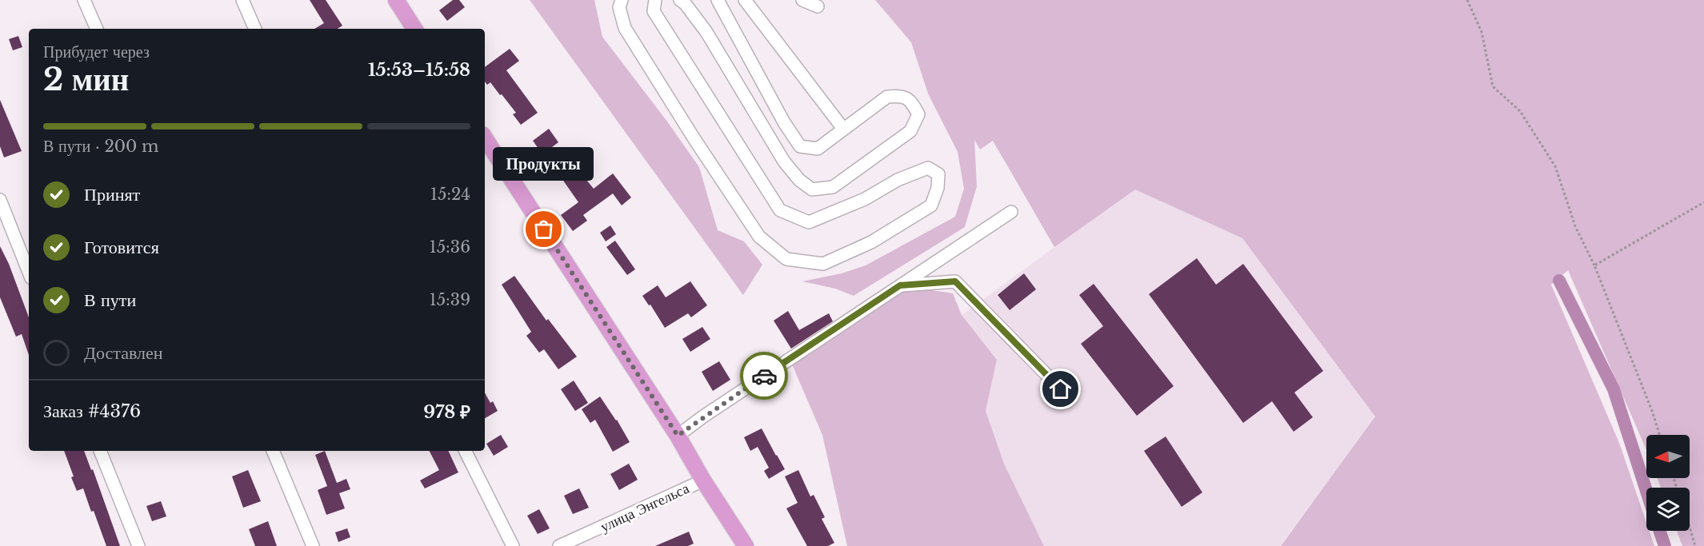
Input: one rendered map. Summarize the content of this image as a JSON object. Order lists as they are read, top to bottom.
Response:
{
  "streets": {
    "street": ["улица Энгельса"]
  },
  "places": ["Продукты"],
  "north": "left",
  "page": {
    "heading": ["2 мин", "Прибудет через", "15:53–15:58"],
    "panel": ["Заказ #4376", "978 ₽"],
    "bar": "В пути · 200 m",
    "bubble": "Продукты",
    "list": [
      ["Принят", "15:24"],
      ["Готовится", "15:36"],
      ["В пути", "15:39"],
      "Доставлен"
    ]
  }
}
